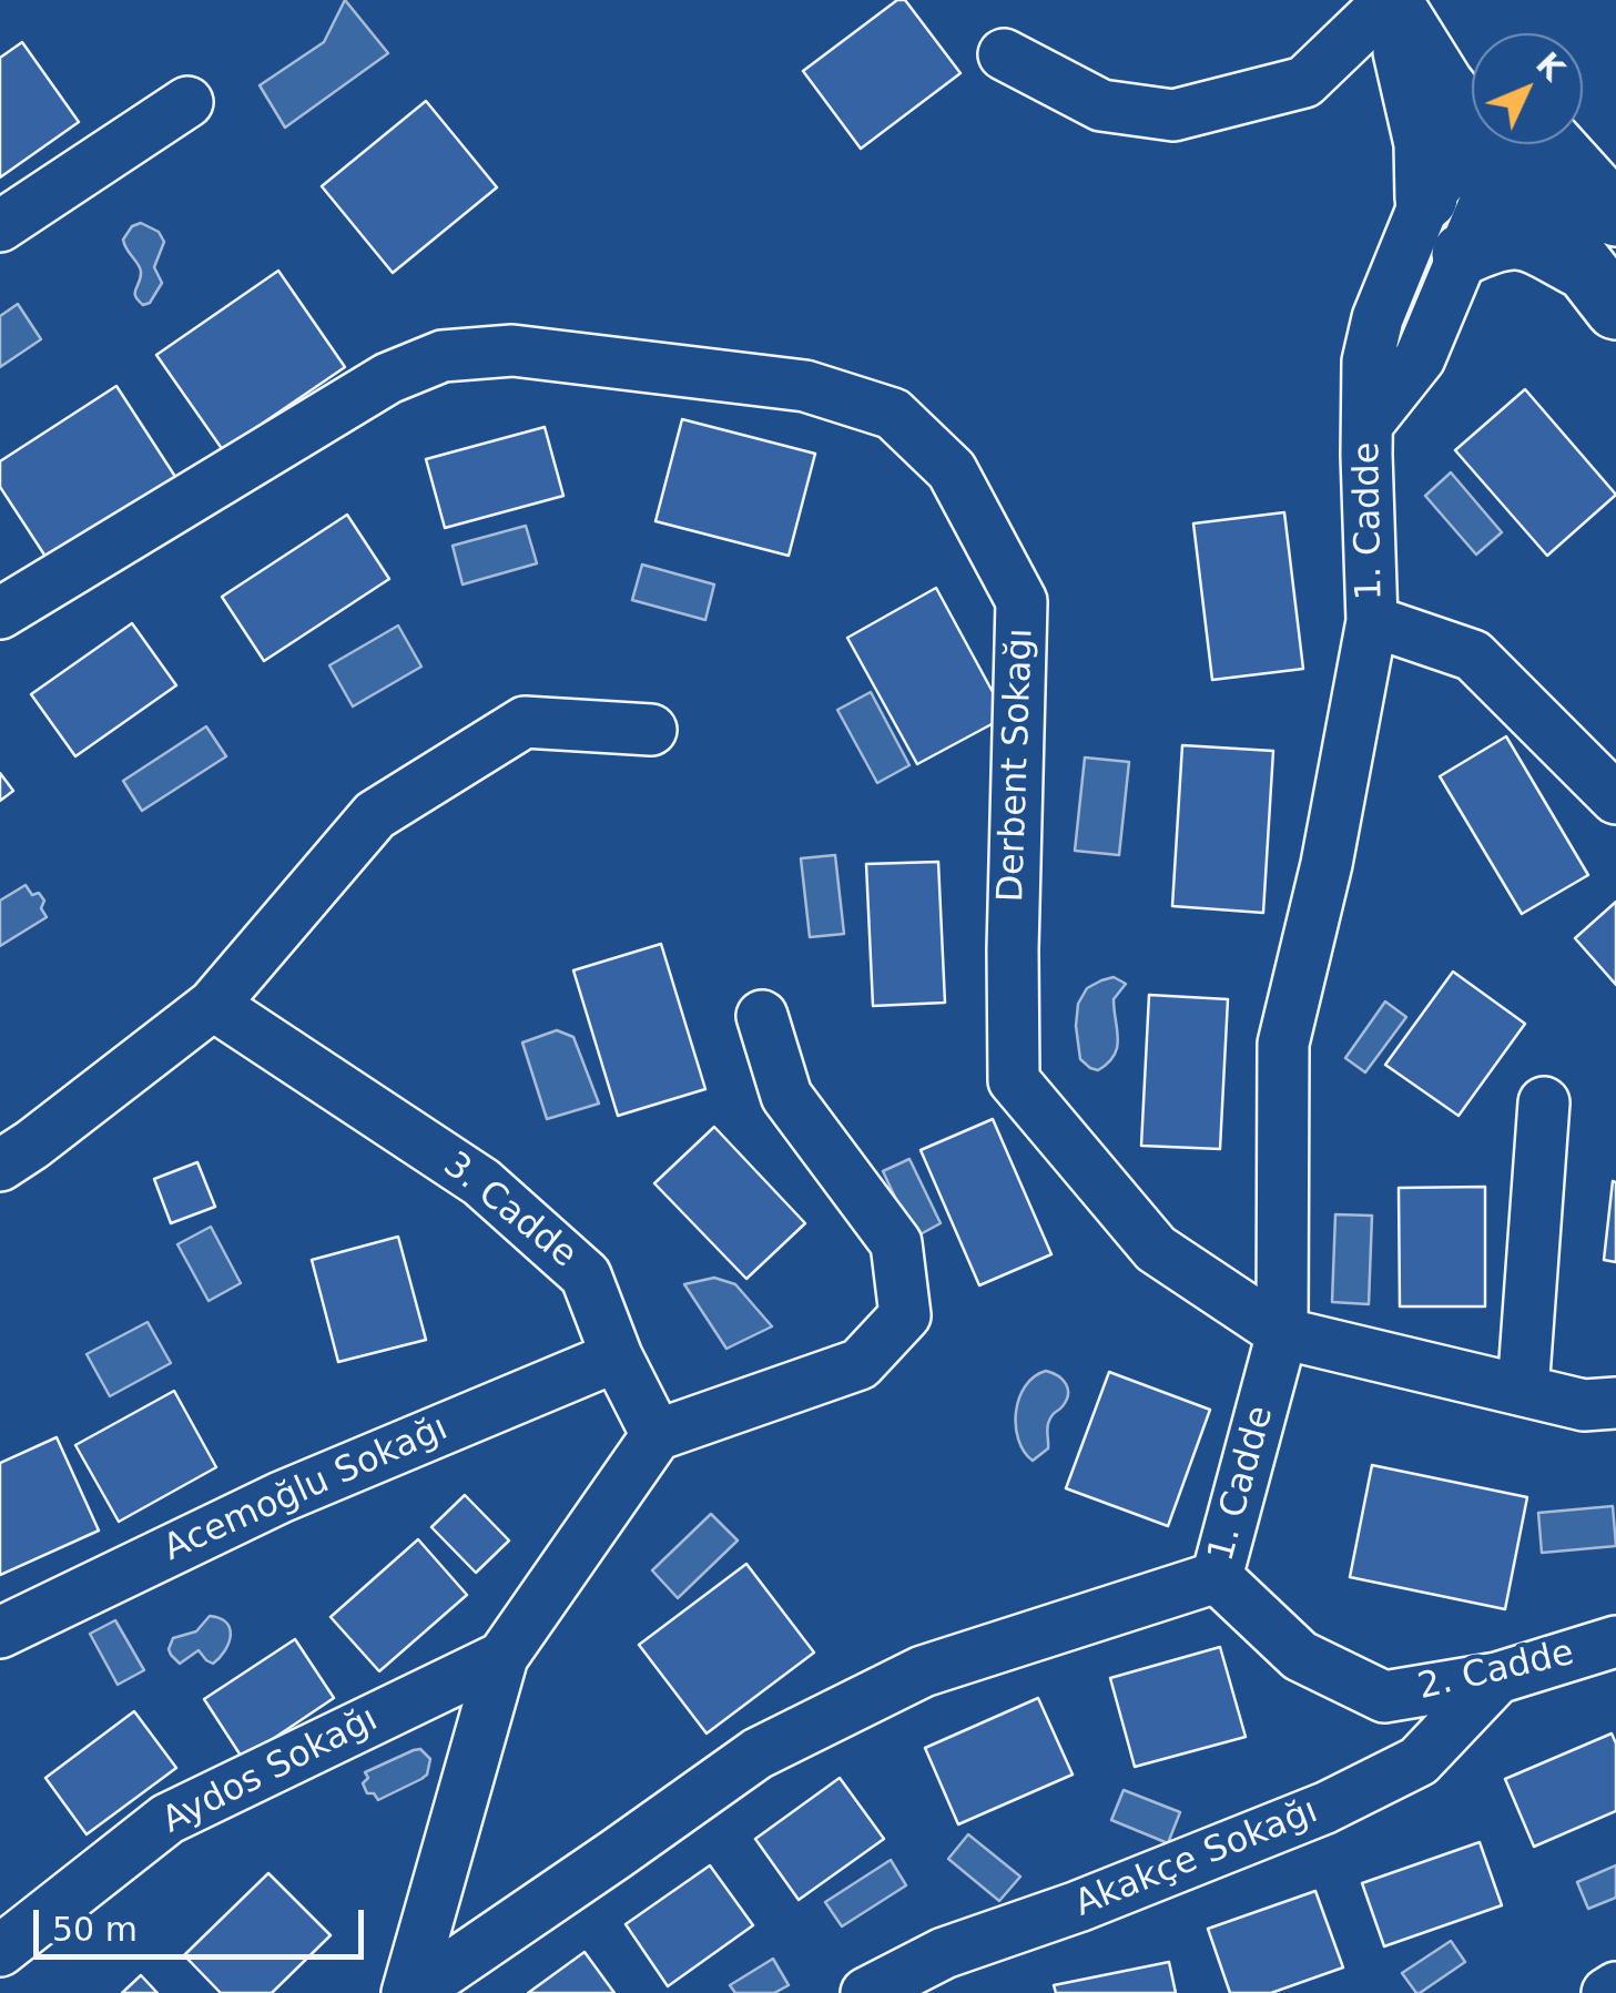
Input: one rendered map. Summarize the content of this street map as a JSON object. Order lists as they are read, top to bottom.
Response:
{
  "streets": {
    "street": [
      "1. Cadde",
      "Derbent Sokağı",
      "3. Cadde",
      "Acemoğlu Sokağı",
      "2. Cadde",
      "Aydos Sokağı",
      "Akakçe Sokağı"
    ]
  },
  "crossings": [
    ["1. Cadde", "Derbent Sokağı"],
    ["1. Cadde", "2. Cadde"],
    ["3. Cadde", "Acemoğlu Sokağı"],
    ["2. Cadde", "Akakçe Sokağı"]
  ],
  "scale_bar": "50 m",
  "north": "top right"
}
